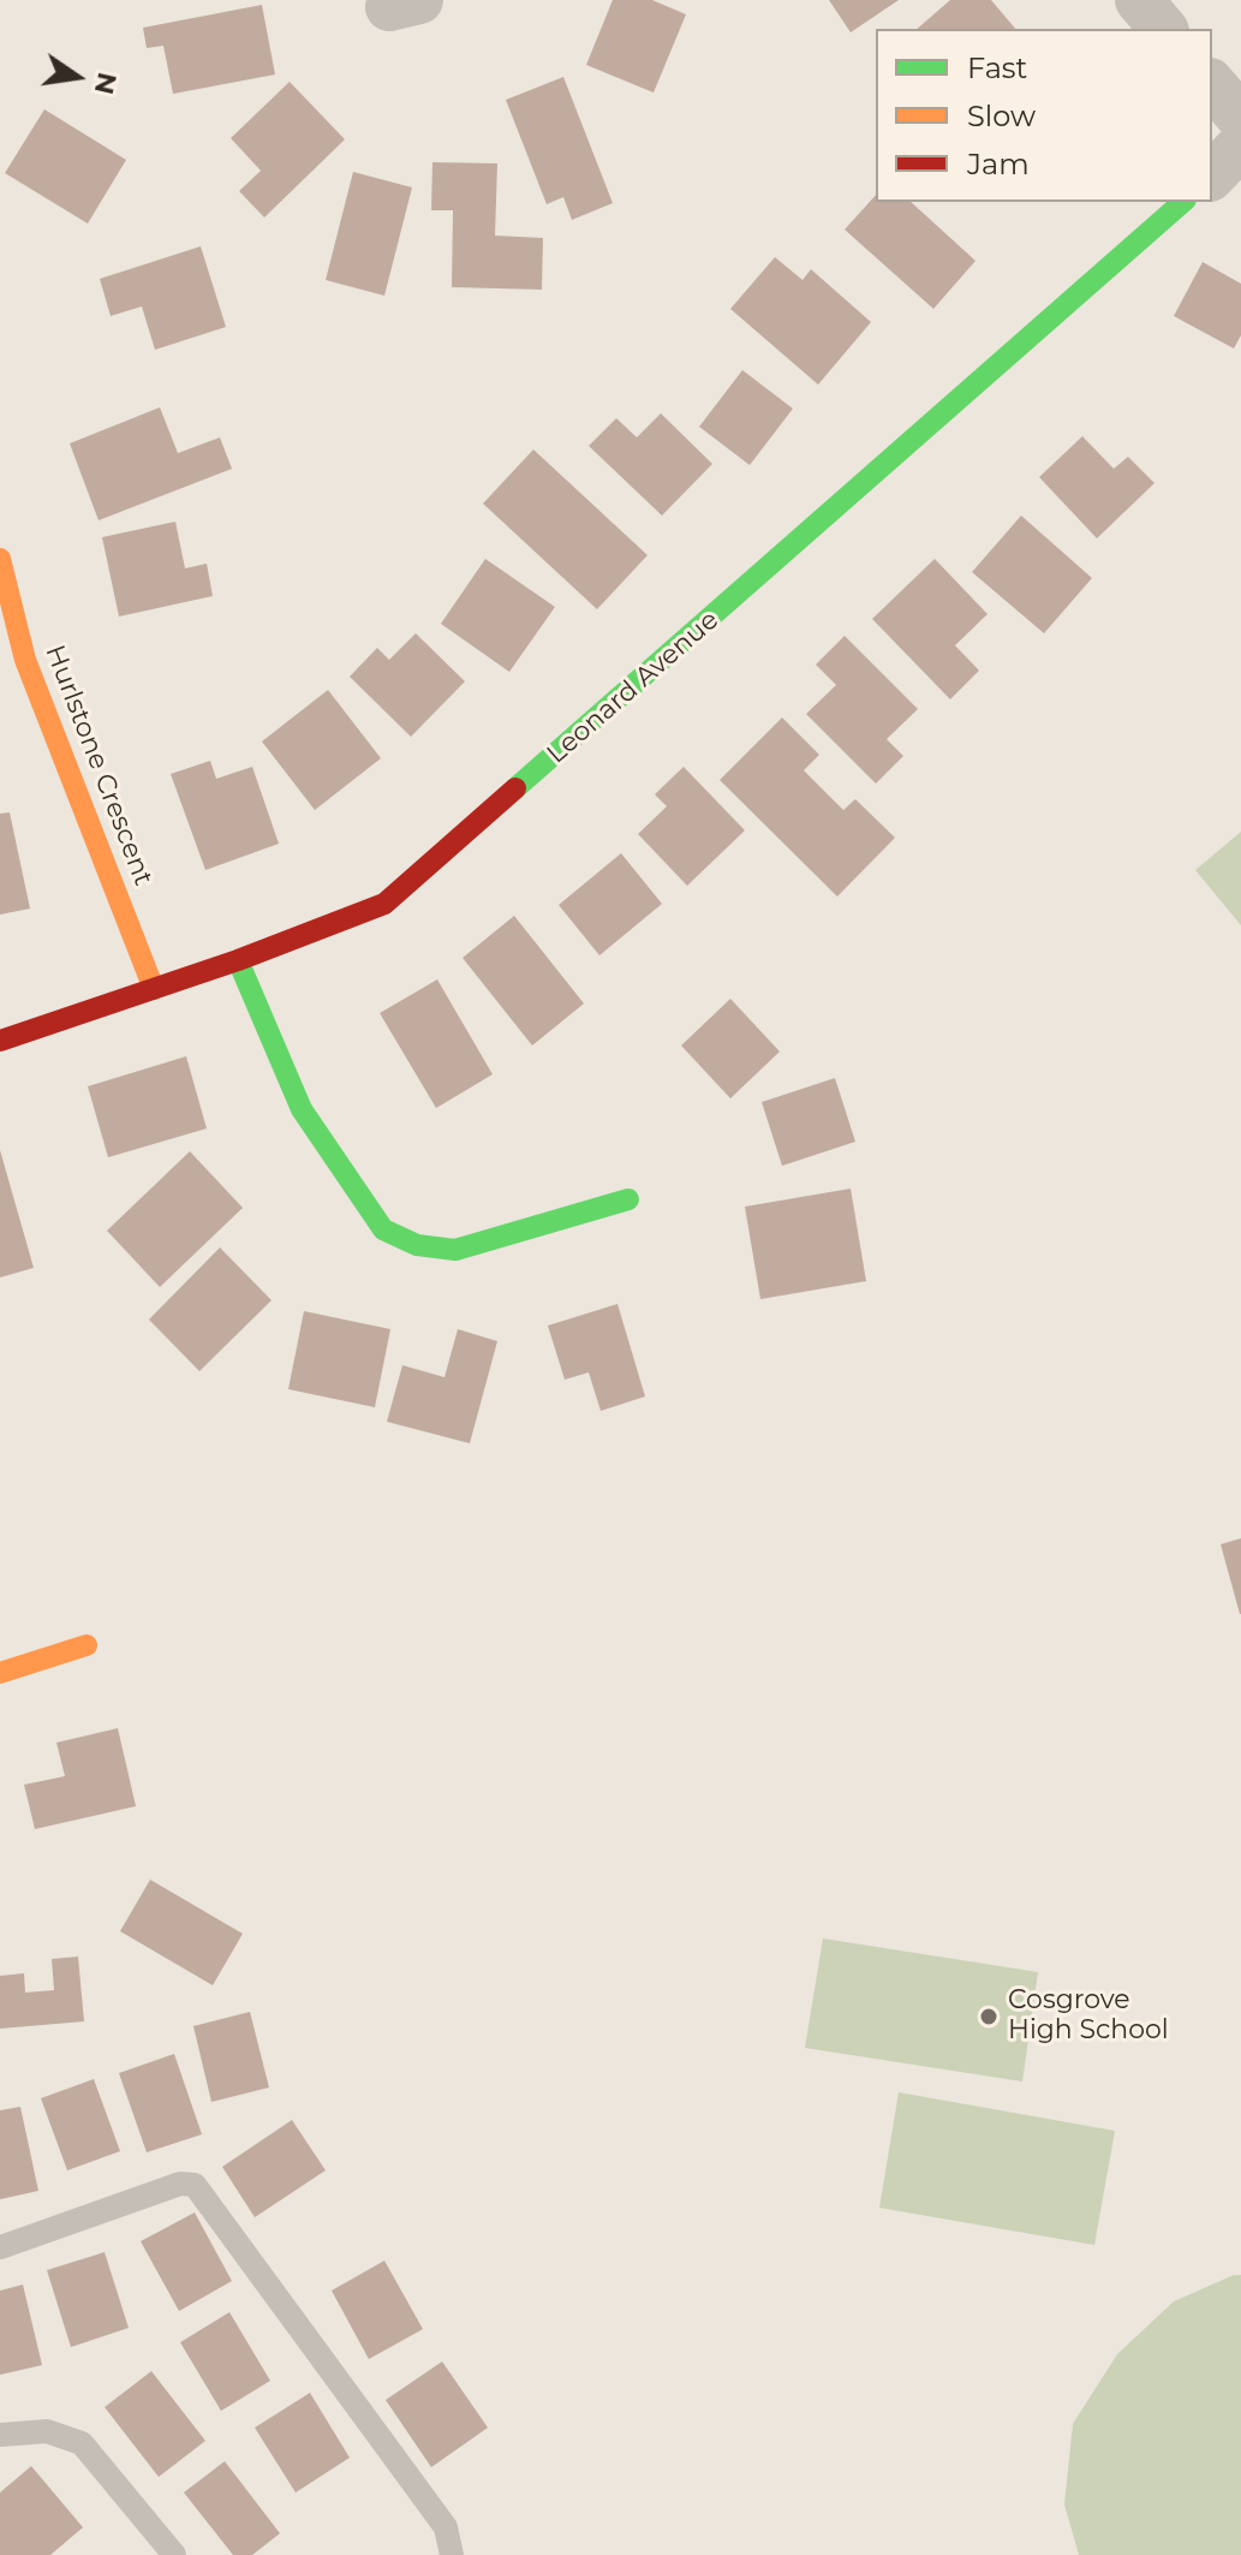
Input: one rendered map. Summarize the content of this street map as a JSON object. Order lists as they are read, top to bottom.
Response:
{
  "streets": {
    "street": ["Leonard Avenue", "Hurlstone Crescent"]
  },
  "crossings": [
    ["Leonard Avenue", "Hurlstone Crescent"]
  ],
  "places": ["Cosgrove High School"],
  "legend": ["Fast", "Slow", "Jam"],
  "north": "right"
}
